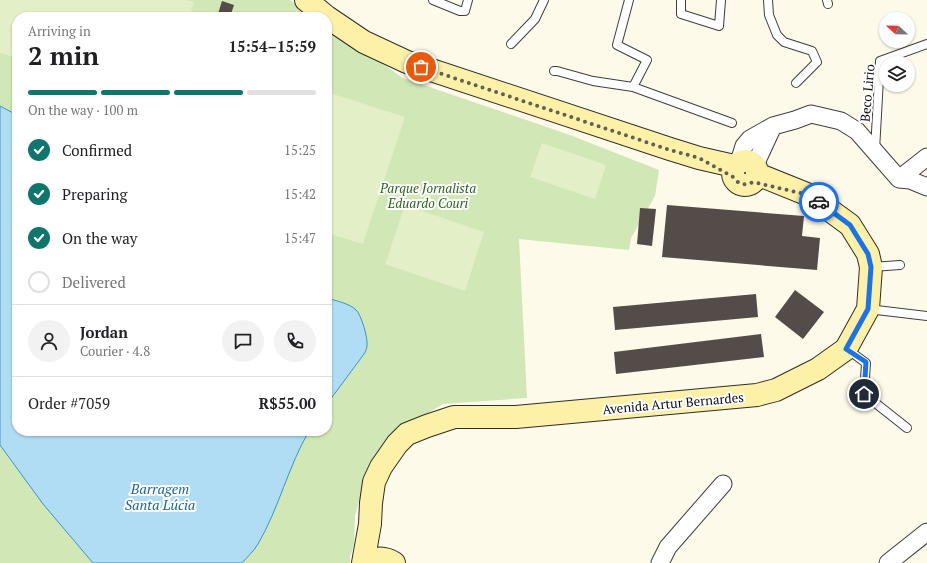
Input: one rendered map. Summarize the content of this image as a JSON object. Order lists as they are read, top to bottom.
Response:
{
  "streets": {
    "street": ["Avenida Artur Bernardes"],
    "lane": ["Beco Lirio"]
  },
  "water": ["Barragem Santa Lúcia"],
  "parks": ["Parque Jornalista Eduardo Couri"],
  "north": "left",
  "page": {
    "heading": ["2 min", "Arriving in", "15:54–15:59"],
    "panel": [
      "Jordan",
      "Courier · 4.8",
      "Order #7059",
      "R$55.00"
    ],
    "bar": "On the way · 100 m",
    "list": [
      ["Confirmed", "15:25"],
      ["Preparing", "15:42"],
      ["On the way", "15:47"],
      "Delivered"
    ]
  }
}
